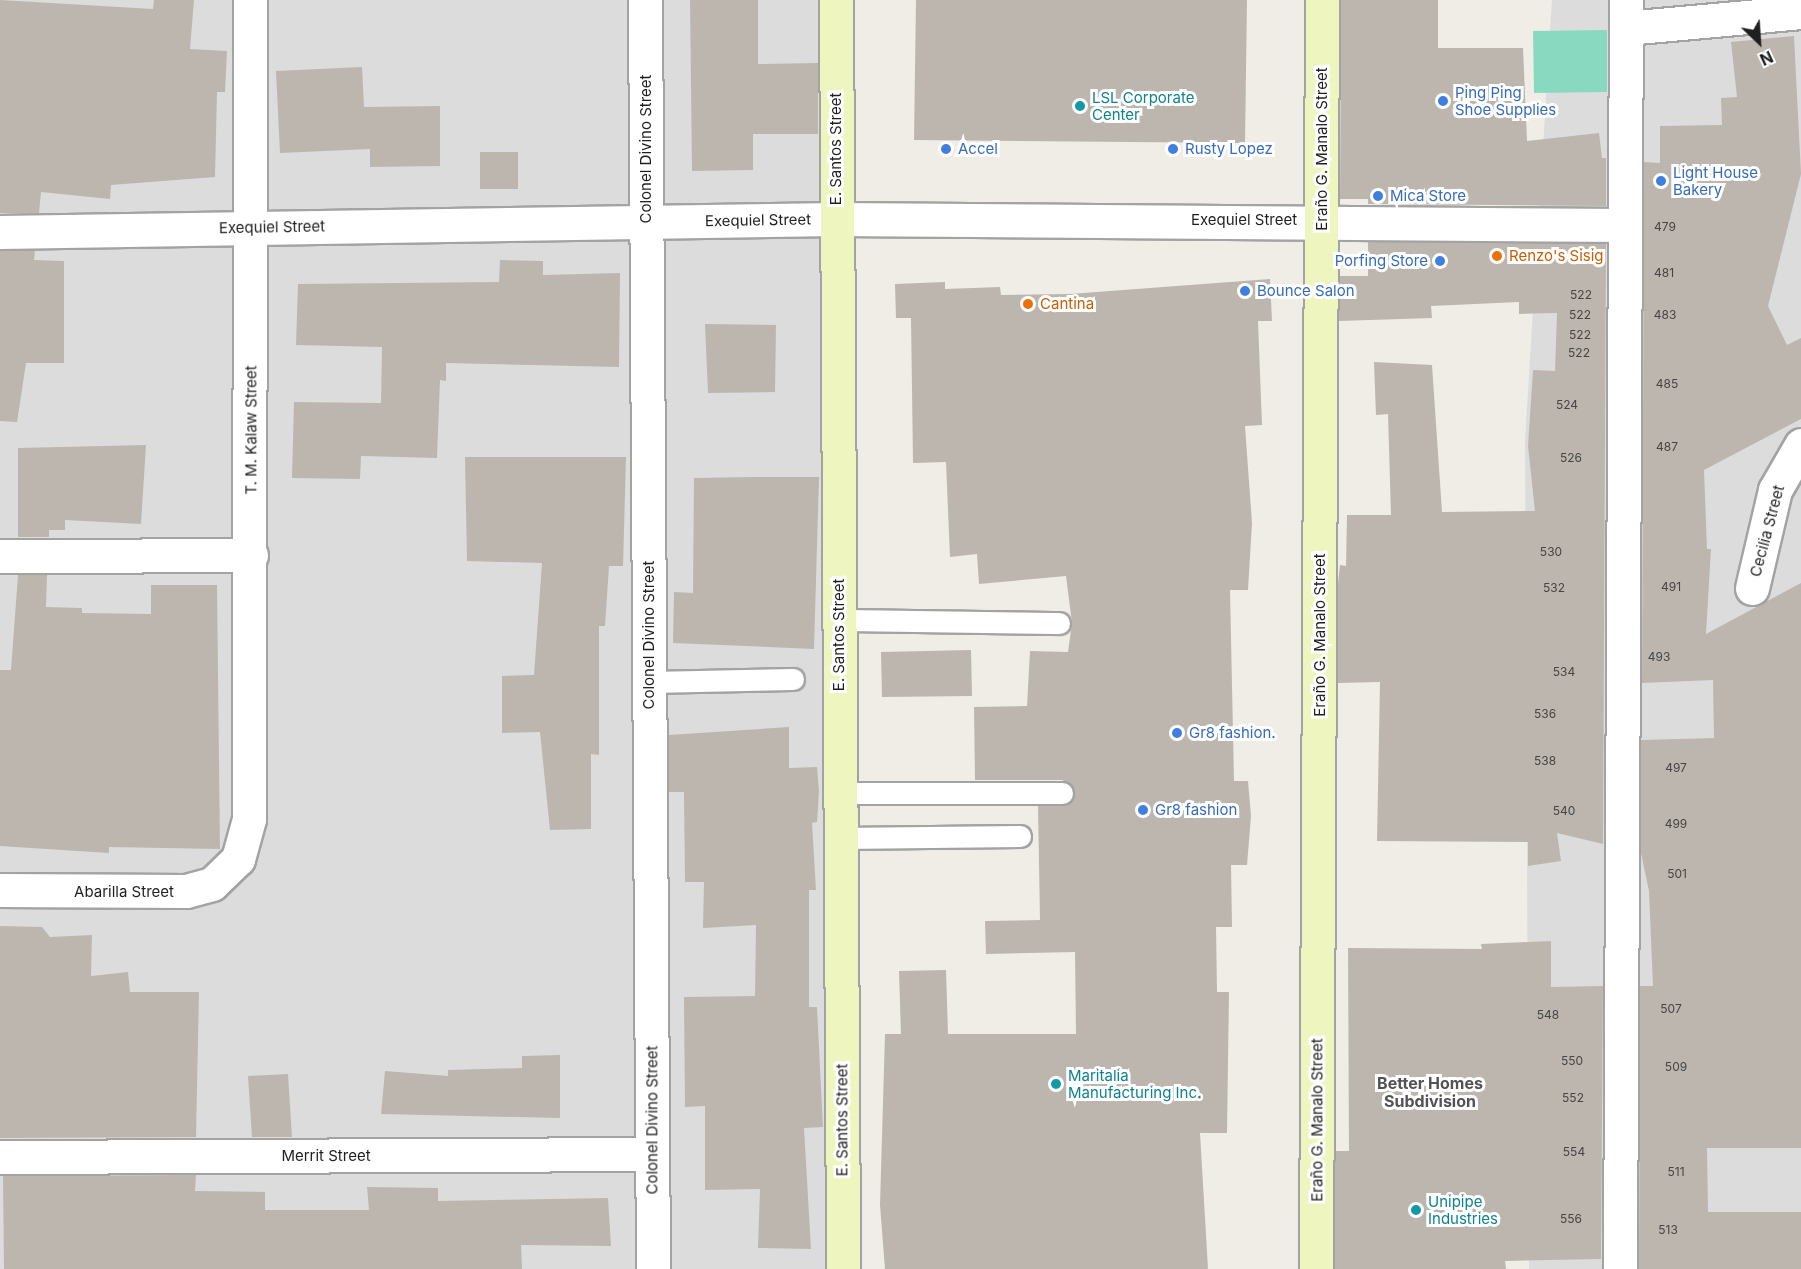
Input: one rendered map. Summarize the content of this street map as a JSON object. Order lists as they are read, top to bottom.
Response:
{
  "streets": {
    "street": [
      "Colonel Divino Street",
      "E. Santos Street",
      "Eraño G. Manalo Street",
      "Exequiel Street",
      "T. M. Kalaw Street",
      "Cecilia Street",
      "Abarilla Street",
      "Merrit Street"
    ]
  },
  "crossings": [
    ["Colonel Divino Street", "Exequiel Street"],
    ["Colonel Divino Street", "Merrit Street"],
    ["E. Santos Street", "Exequiel Street"],
    ["Eraño G. Manalo Street", "Exequiel Street"],
    ["Exequiel Street", "T. M. Kalaw Street"],
    ["T. M. Kalaw Street", "Abarilla Street"]
  ],
  "districts": ["Better Homes Subdivision"],
  "places": [
    "Ping Ping Shoe Supplies",
    "LSL Corporate Center",
    "Accel",
    "Rusty Lopez",
    "Light House Bakery",
    "Mica Store",
    "Renzo's Sisig",
    "Porfing Store",
    "Bounce Salon",
    "Cantina",
    "Gr8 fashion.",
    "Gr8 fashion",
    "Maritalia Manufacturing Inc.",
    "Unipipe Industries"
  ],
  "house_numbers": [
    "479",
    "481",
    "522",
    "522",
    "483",
    "522",
    "522",
    "485",
    "524",
    "487",
    "526",
    "530",
    "491",
    "532",
    "493",
    "534",
    "536",
    "538",
    "497",
    "540",
    "499",
    "501",
    "507",
    "548",
    "550",
    "509",
    "552",
    "554",
    "511",
    "556",
    "513"
  ],
  "north": "bottom right"
}
